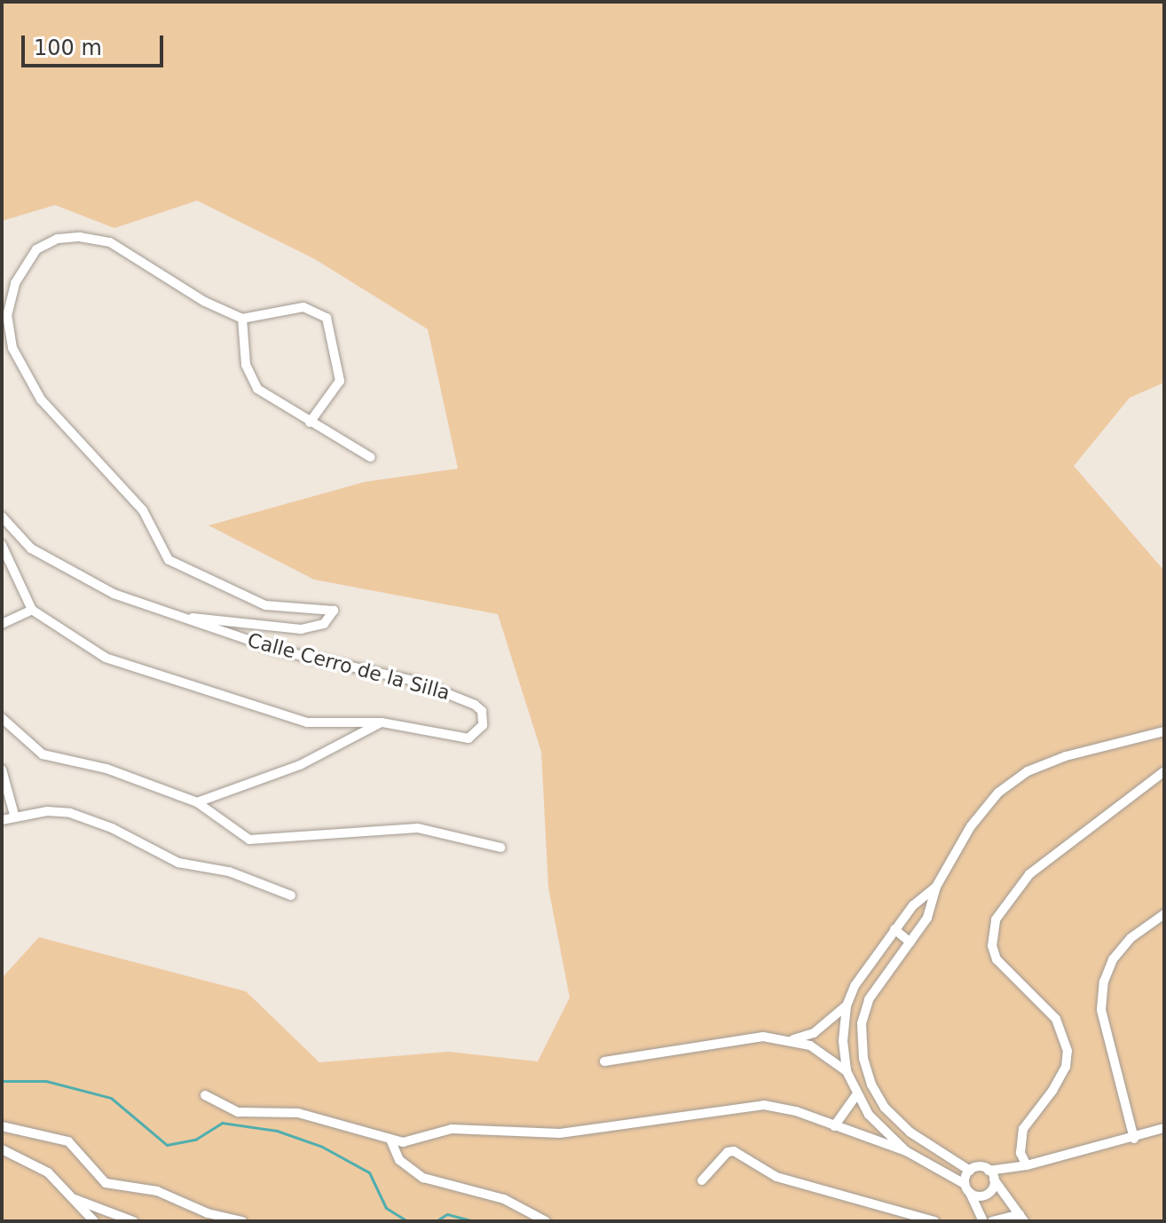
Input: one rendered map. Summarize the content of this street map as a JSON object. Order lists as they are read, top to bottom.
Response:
{
  "streets": {
    "street": ["Calle Cerro de la Silla"]
  },
  "scale_bar": "100 m"
}
